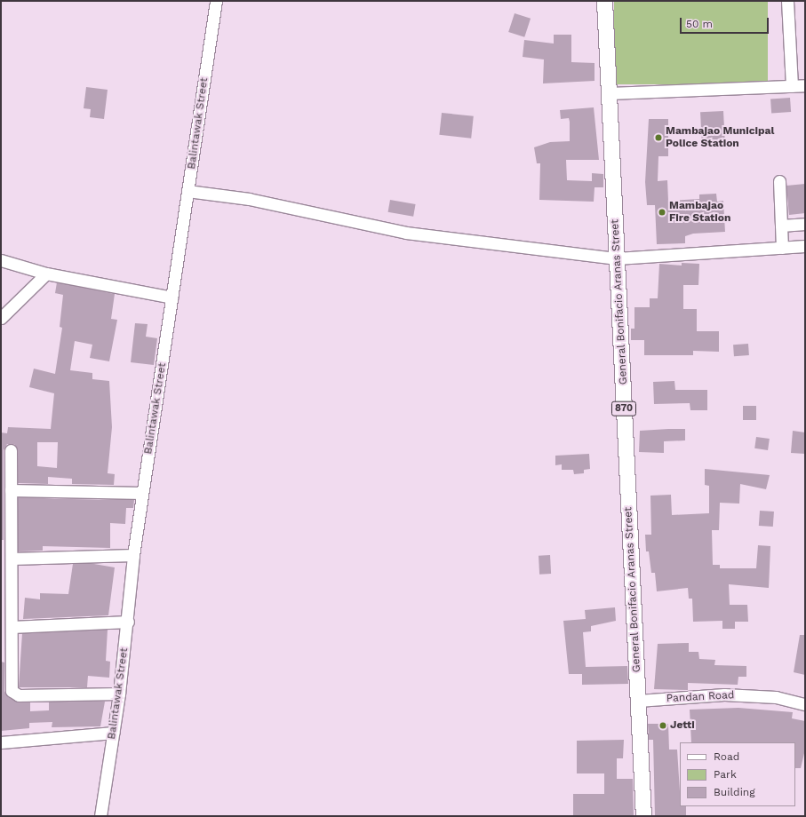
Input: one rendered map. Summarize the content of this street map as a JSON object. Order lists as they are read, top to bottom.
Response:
{
  "streets": {
    "main road": ["General Bonifacio Aranas Street", "870"],
    "street": ["Balintawak Street", "Pandan Road"]
  },
  "crossings": [
    ["General Bonifacio Aranas Street", "Pandan Road"]
  ],
  "places": ["Mambajao Municipal Police Station", "Mambajao Fire Station", "Jetti"],
  "legend": ["Road", "Park", "Building"],
  "scale_bar": "50 m"
}
